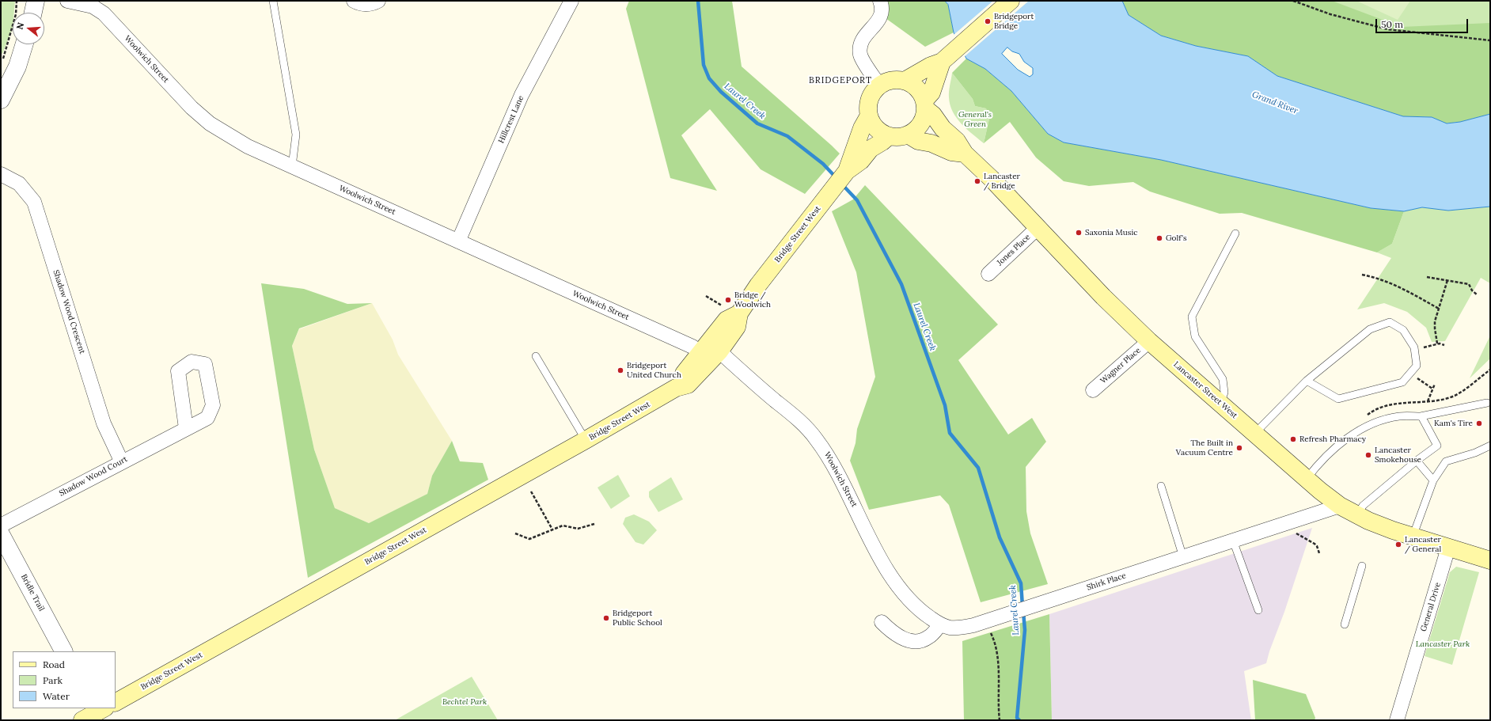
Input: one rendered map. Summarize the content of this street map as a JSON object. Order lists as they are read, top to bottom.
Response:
{
  "streets": {
    "main road": ["Bridge Street West", "Lancaster Street West"],
    "street": [
      "Woolwich Street",
      "Hillcrest Lane",
      "Jones Place",
      "Shadow Wood Crescent",
      "Wagner Place",
      "Shadow Wood Court",
      "Shirk Place",
      "Bridle Trail",
      "General Drive"
    ]
  },
  "crossings": [
    ["Woolwich Street", "Hillcrest Lane"],
    ["Woolwich Street", "Bridge Street West"],
    ["Woolwich Street", "Shirk Place"],
    ["Bridge Street West", "Lancaster Street West"],
    ["Jones Place", "Lancaster Street West"],
    ["Shadow Wood Crescent", "Shadow Wood Court"],
    ["Wagner Place", "Lancaster Street West"],
    ["Lancaster Street West", "Shirk Place"],
    ["Lancaster Street West", "General Drive"]
  ],
  "districts": ["BRIDGEPORT"],
  "water": ["Laurel Creek", "Grand River"],
  "parks": ["General's Green", "Lancaster Park", "Bechtel Park"],
  "places": [
    "Bridgeport Bridge",
    "Lancaster / Bridge",
    "Saxonia Music",
    "Golf's",
    "Bridge / Woolwich",
    "Bridgeport United Church",
    "Kam's Tire",
    "Refresh Pharmacy",
    "The Built in Vacuum Centre",
    "Lancaster Smokehouse",
    "Lancaster / General",
    "Bridgeport Public School"
  ],
  "legend": ["Road", "Park", "Water"],
  "scale_bar": "50 m",
  "north": "left"
}
